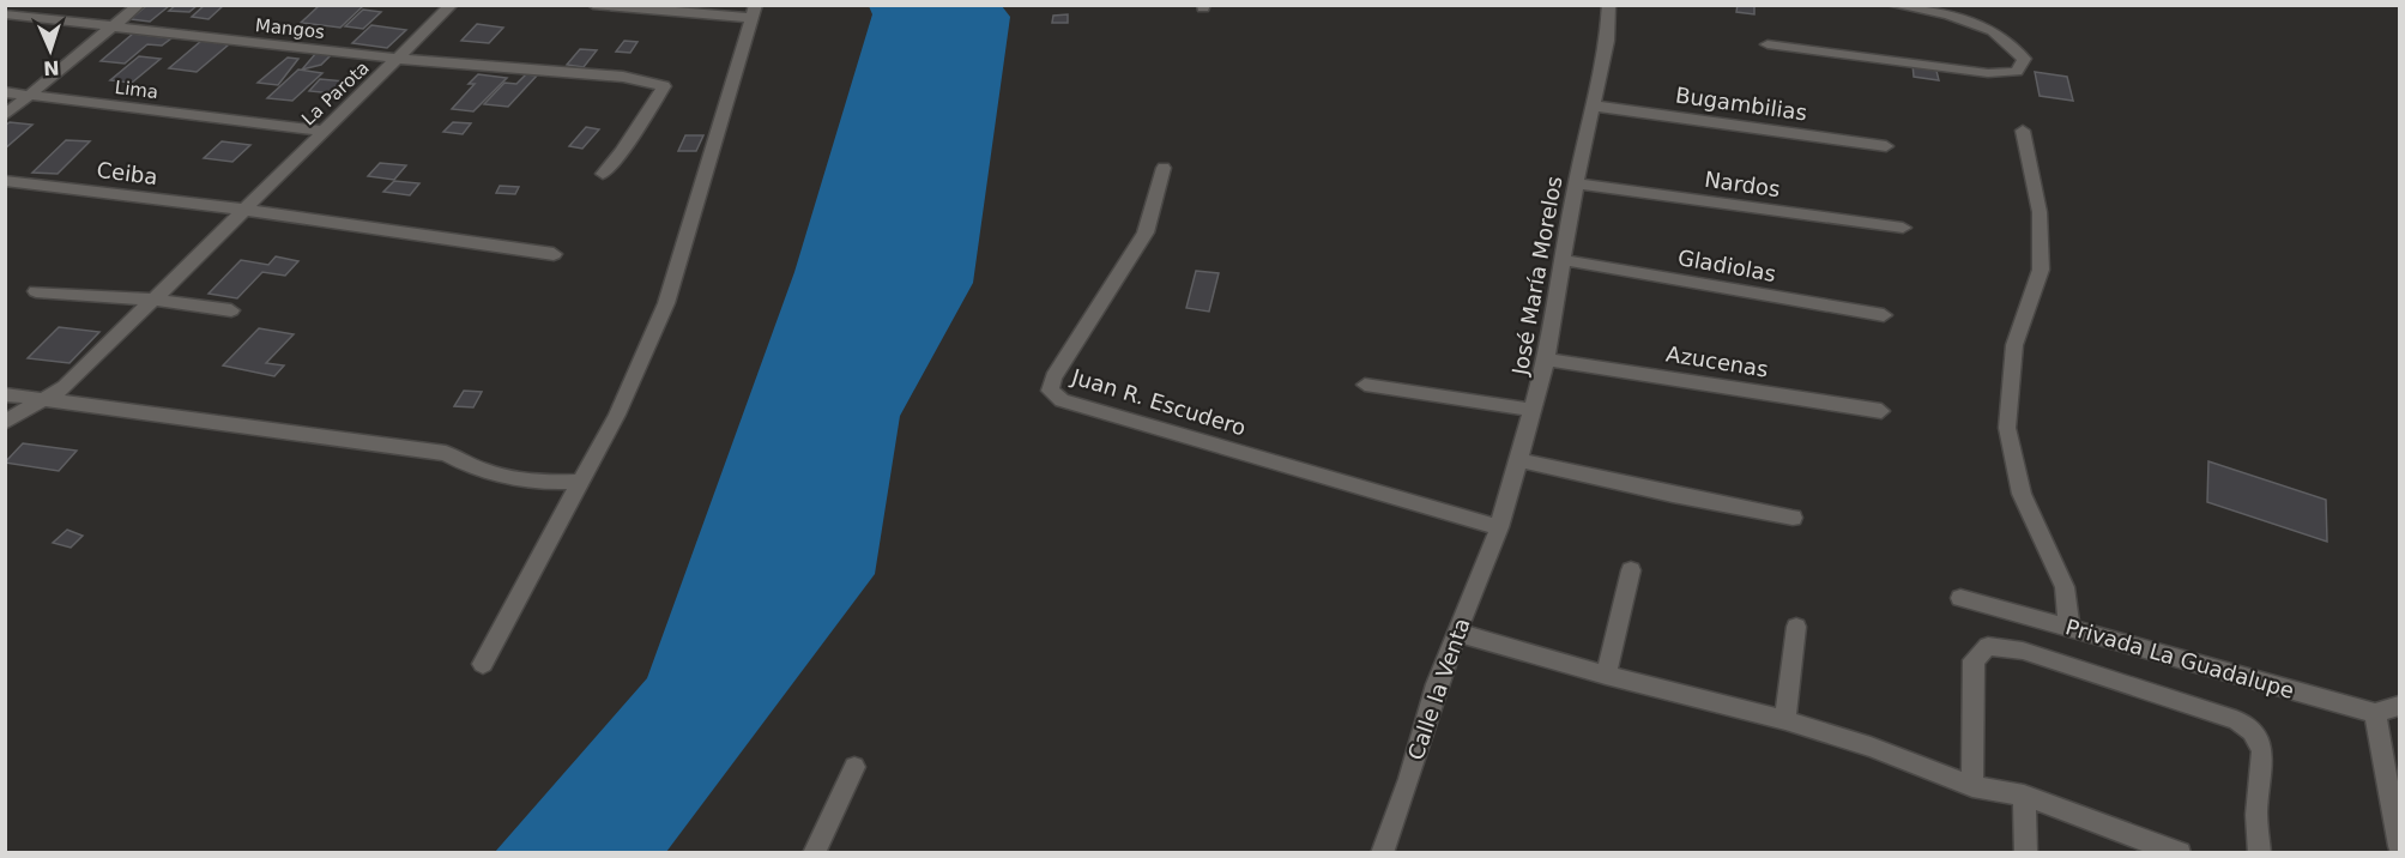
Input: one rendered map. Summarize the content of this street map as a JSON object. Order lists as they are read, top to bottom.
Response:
{
  "streets": {
    "street": [
      "Mangos",
      "Lima",
      "La Parota",
      "Bugambilias",
      "Ceiba",
      "Nardos",
      "Gladiolas",
      "José María Morelos",
      "Azucenas",
      "Juan R. Escudero",
      "Privada La Guadalupe",
      "Calle la Venta"
    ]
  },
  "crossings": [
    ["Mangos", "La Parota"],
    ["Lima", "La Parota"],
    ["La Parota", "Ceiba"],
    ["Bugambilias", "José María Morelos"],
    ["Nardos", "José María Morelos"],
    ["Gladiolas", "José María Morelos"],
    ["José María Morelos", "Azucenas"],
    ["José María Morelos", "Juan R. Escudero"],
    ["José María Morelos", "Calle la Venta"],
    ["Juan R. Escudero", "Calle la Venta"]
  ],
  "north": "bottom"
}
